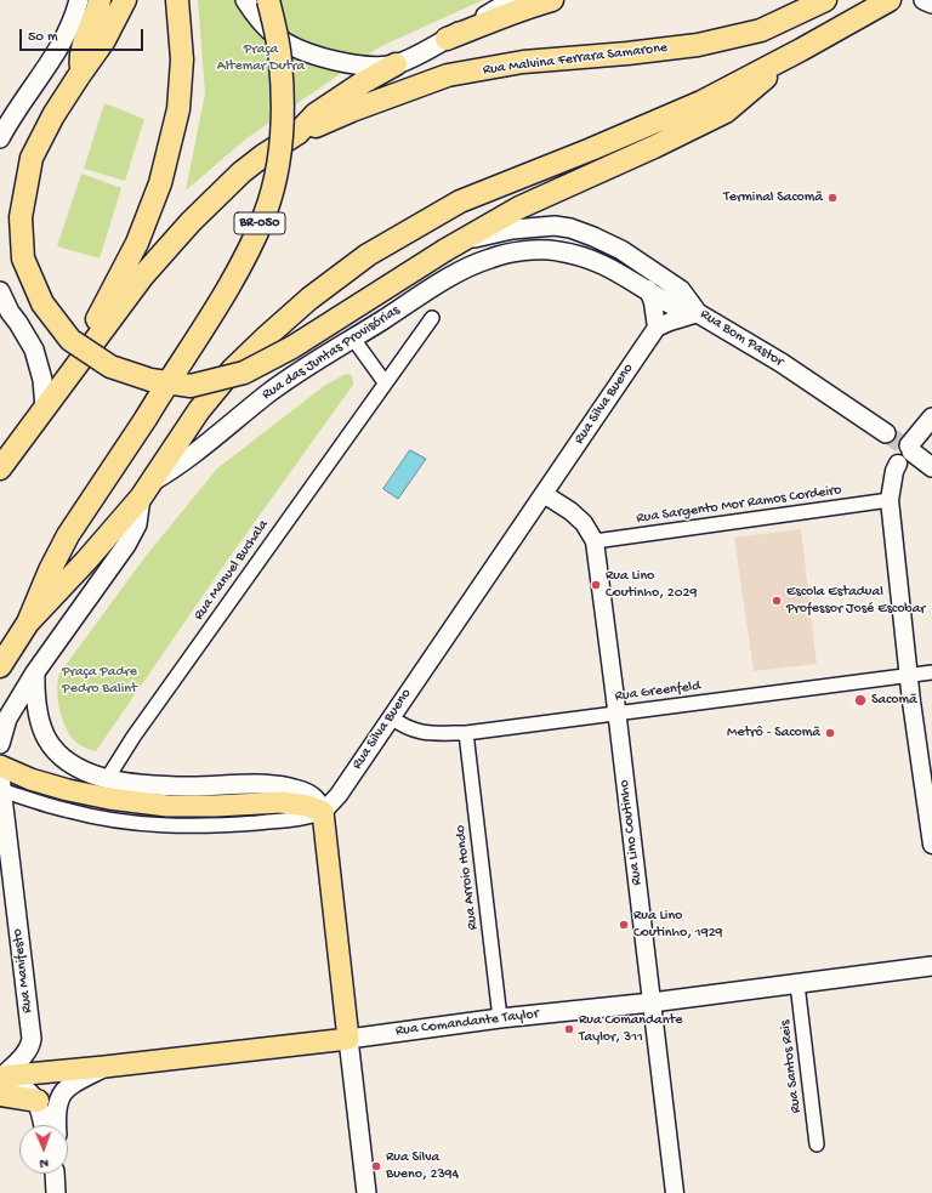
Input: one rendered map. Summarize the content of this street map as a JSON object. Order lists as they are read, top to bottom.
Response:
{
  "streets": {
    "highway": ["Rua Malvina Ferrara Samarone", "BR-050", "Rua das Juntas Provisórias"],
    "main road": ["Rua Bom Pastor", "Rua Manifesto", "Rua Comandante Taylor"],
    "street": [
      "Rua Silva Bueno",
      "Rua Sargento Mor Ramos Cordeiro",
      "Rua Manuel Buchala",
      "Rua Greenfeld",
      "Rua Lino Coutinho",
      "Rua Arroio Hondo",
      "Rua Santos Reis"
    ]
  },
  "crossings": [
    ["Rua Bom Pastor", "Rua das Juntas Provisórias"],
    ["Rua Silva Bueno", "Rua Greenfeld"],
    ["Rua Silva Bueno", "Rua Lino Coutinho"],
    ["Rua Sargento Mor Ramos Cordeiro", "Rua Lino Coutinho"],
    ["Rua Greenfeld", "Rua Lino Coutinho"],
    ["Rua Greenfeld", "Rua Arroio Hondo"],
    ["Rua Lino Coutinho", "Rua Comandante Taylor"],
    ["Rua Arroio Hondo", "Rua Comandante Taylor"],
    ["Rua Manifesto", "Rua Comandante Taylor"],
    ["Rua Comandante Taylor", "Rua Santos Reis"]
  ],
  "parks": ["Praça Altemar Dutra", "Praça Padre Pedro Balint"],
  "places": [
    "Terminal Sacomã",
    "Rua Lino Coutinho, 2029",
    "Escola Estadual Professor José Escobar",
    "Sacomã",
    "Metrô - Sacomã",
    "Rua Lino Coutinho, 1929",
    "Rua Comandante Taylor, 311",
    "Rua Silva Bueno, 2394"
  ],
  "scale_bar": "50 m",
  "north": "bottom"
}
